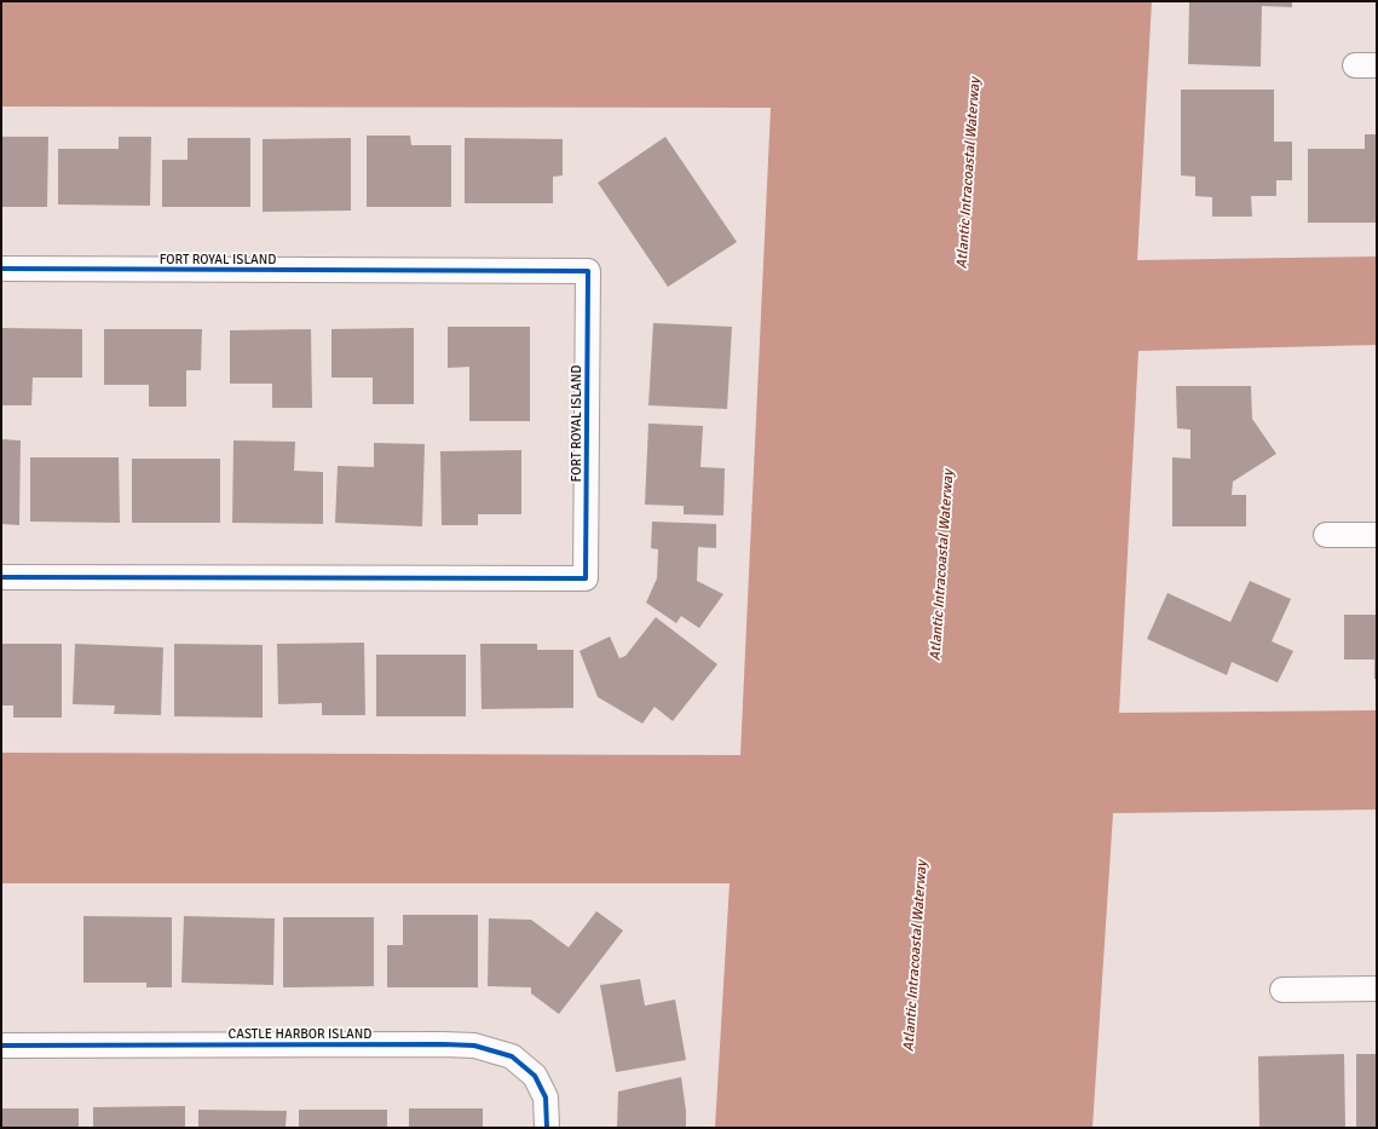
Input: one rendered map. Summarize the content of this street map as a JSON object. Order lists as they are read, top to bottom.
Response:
{
  "streets": {
    "street": ["FORT ROYAL ISLAND", "CASTLE HARBOR ISLAND"]
  },
  "water": ["Atlantic Intracoastal Waterway"]
}
